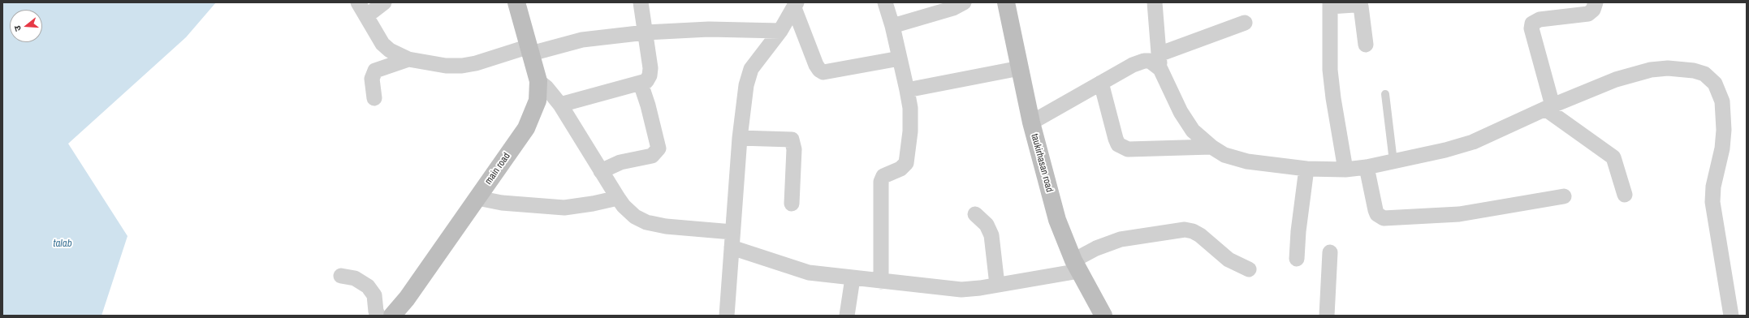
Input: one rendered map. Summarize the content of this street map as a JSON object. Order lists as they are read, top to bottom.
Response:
{
  "streets": {
    "main road": ["taukirhasan road", "main road"]
  },
  "water": ["talab"],
  "north": "left"
}
